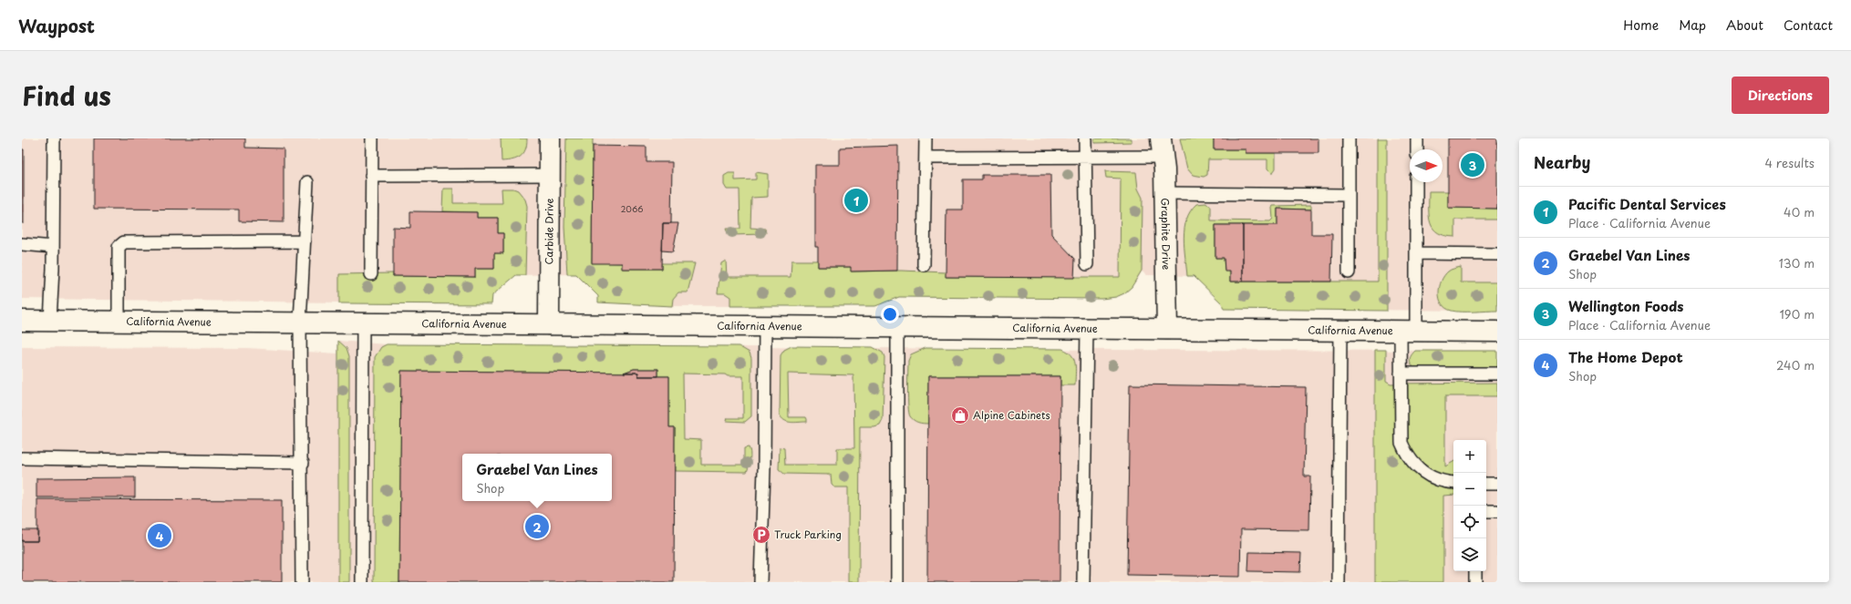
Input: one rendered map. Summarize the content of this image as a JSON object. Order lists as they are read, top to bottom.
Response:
{
  "streets": {
    "main road": ["Carbide Drive", "Graphite Drive", "California Avenue"]
  },
  "crossings": [
    ["Carbide Drive", "California Avenue"],
    ["Graphite Drive", "California Avenue"]
  ],
  "places": {
    "shop": ["Alpine Cabinets"],
    "parking": ["Truck Parking"]
  },
  "house_numbers": ["2066"],
  "north": "right",
  "page": {
    "header": "Waypost",
    "nav": [
      "Home",
      "Map",
      "About",
      "Contact"
    ],
    "title": "Find us",
    "buttons": "Directions",
    "heading": ["Nearby", "4 results"],
    "pins": [
      "3",
      "1",
      "2",
      "4"
    ],
    "list": [
      {
        "mark": "1",
        "name": "Pacific Dental Services",
        "note": "Place · California Avenue",
        "value": "40 m"
      },
      {
        "mark": "2",
        "name": "Graebel Van Lines",
        "note": "Shop",
        "value": "130 m"
      },
      {
        "mark": "3",
        "name": "Wellington Foods",
        "note": "Place · California Avenue",
        "value": "190 m"
      },
      {
        "mark": "4",
        "name": "The Home Depot",
        "note": "Shop",
        "value": "240 m"
      }
    ],
    "map_buttons": ["+", "−"],
    "popup": ["Graebel Van Lines", "Shop"]
  }
}
